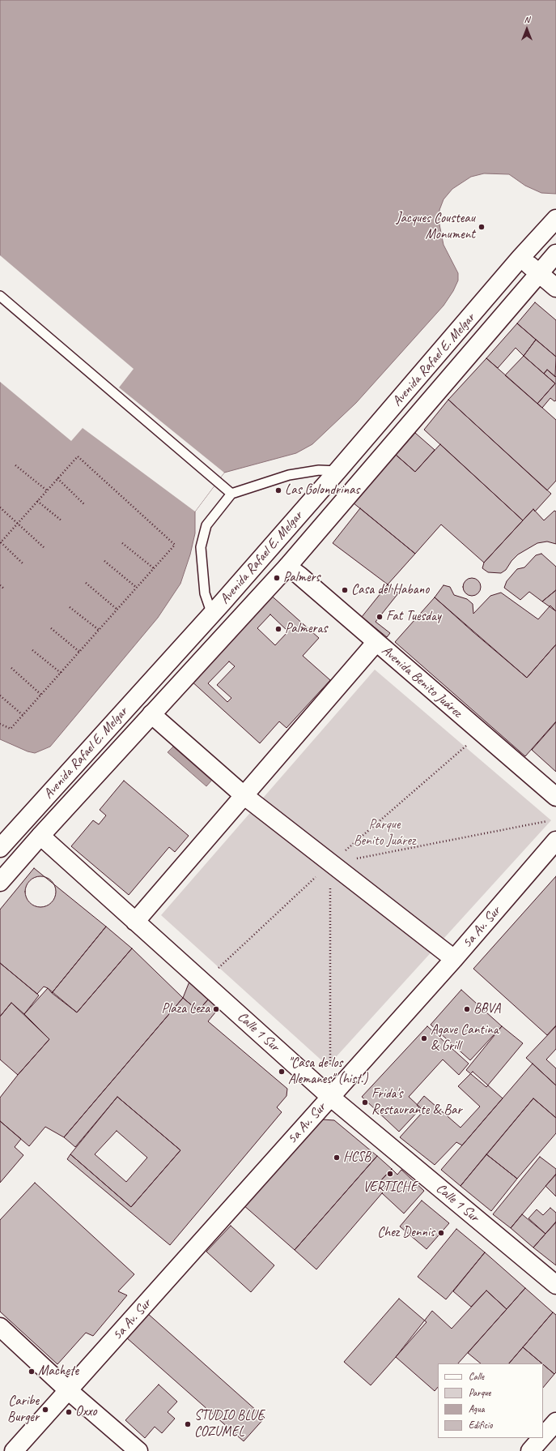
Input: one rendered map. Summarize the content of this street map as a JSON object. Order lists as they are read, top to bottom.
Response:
{
  "streets": {
    "street": [
      "Avenida Rafael E. Melgar",
      "Avenida Benito Juárez",
      "5a Av. Sur",
      "Calle 1 Sur"
    ]
  },
  "crossings": [
    ["Avenida Rafael E. Melgar", "Avenida Benito Juárez"],
    ["Avenida Rafael E. Melgar", "Calle 1 Sur"],
    ["5a Av. Sur", "Calle 1 Sur"]
  ],
  "parks": ["Parque Benito Juárez"],
  "places": [
    "Jacques Cousteau Monument",
    "Las Golondrinas",
    "Palmers",
    "Casa del Habano",
    "Fat Tuesday",
    "Palmeras",
    "Plaza Leza",
    "BBVA",
    "Agave Cantina & Grill",
    "\"Casa de los Alemanes\" (hist.)",
    "Frida's Restaurante & Bar",
    "HCSB",
    "VERTICHE",
    "Chez Dennis",
    "Machete",
    "Caribe Burger",
    "Oxxo",
    "STUDIO BLUE COZUMEL"
  ],
  "legend": [
    "Calle",
    "Parque",
    "Agua",
    "Edificio"
  ],
  "north": "top"
}
